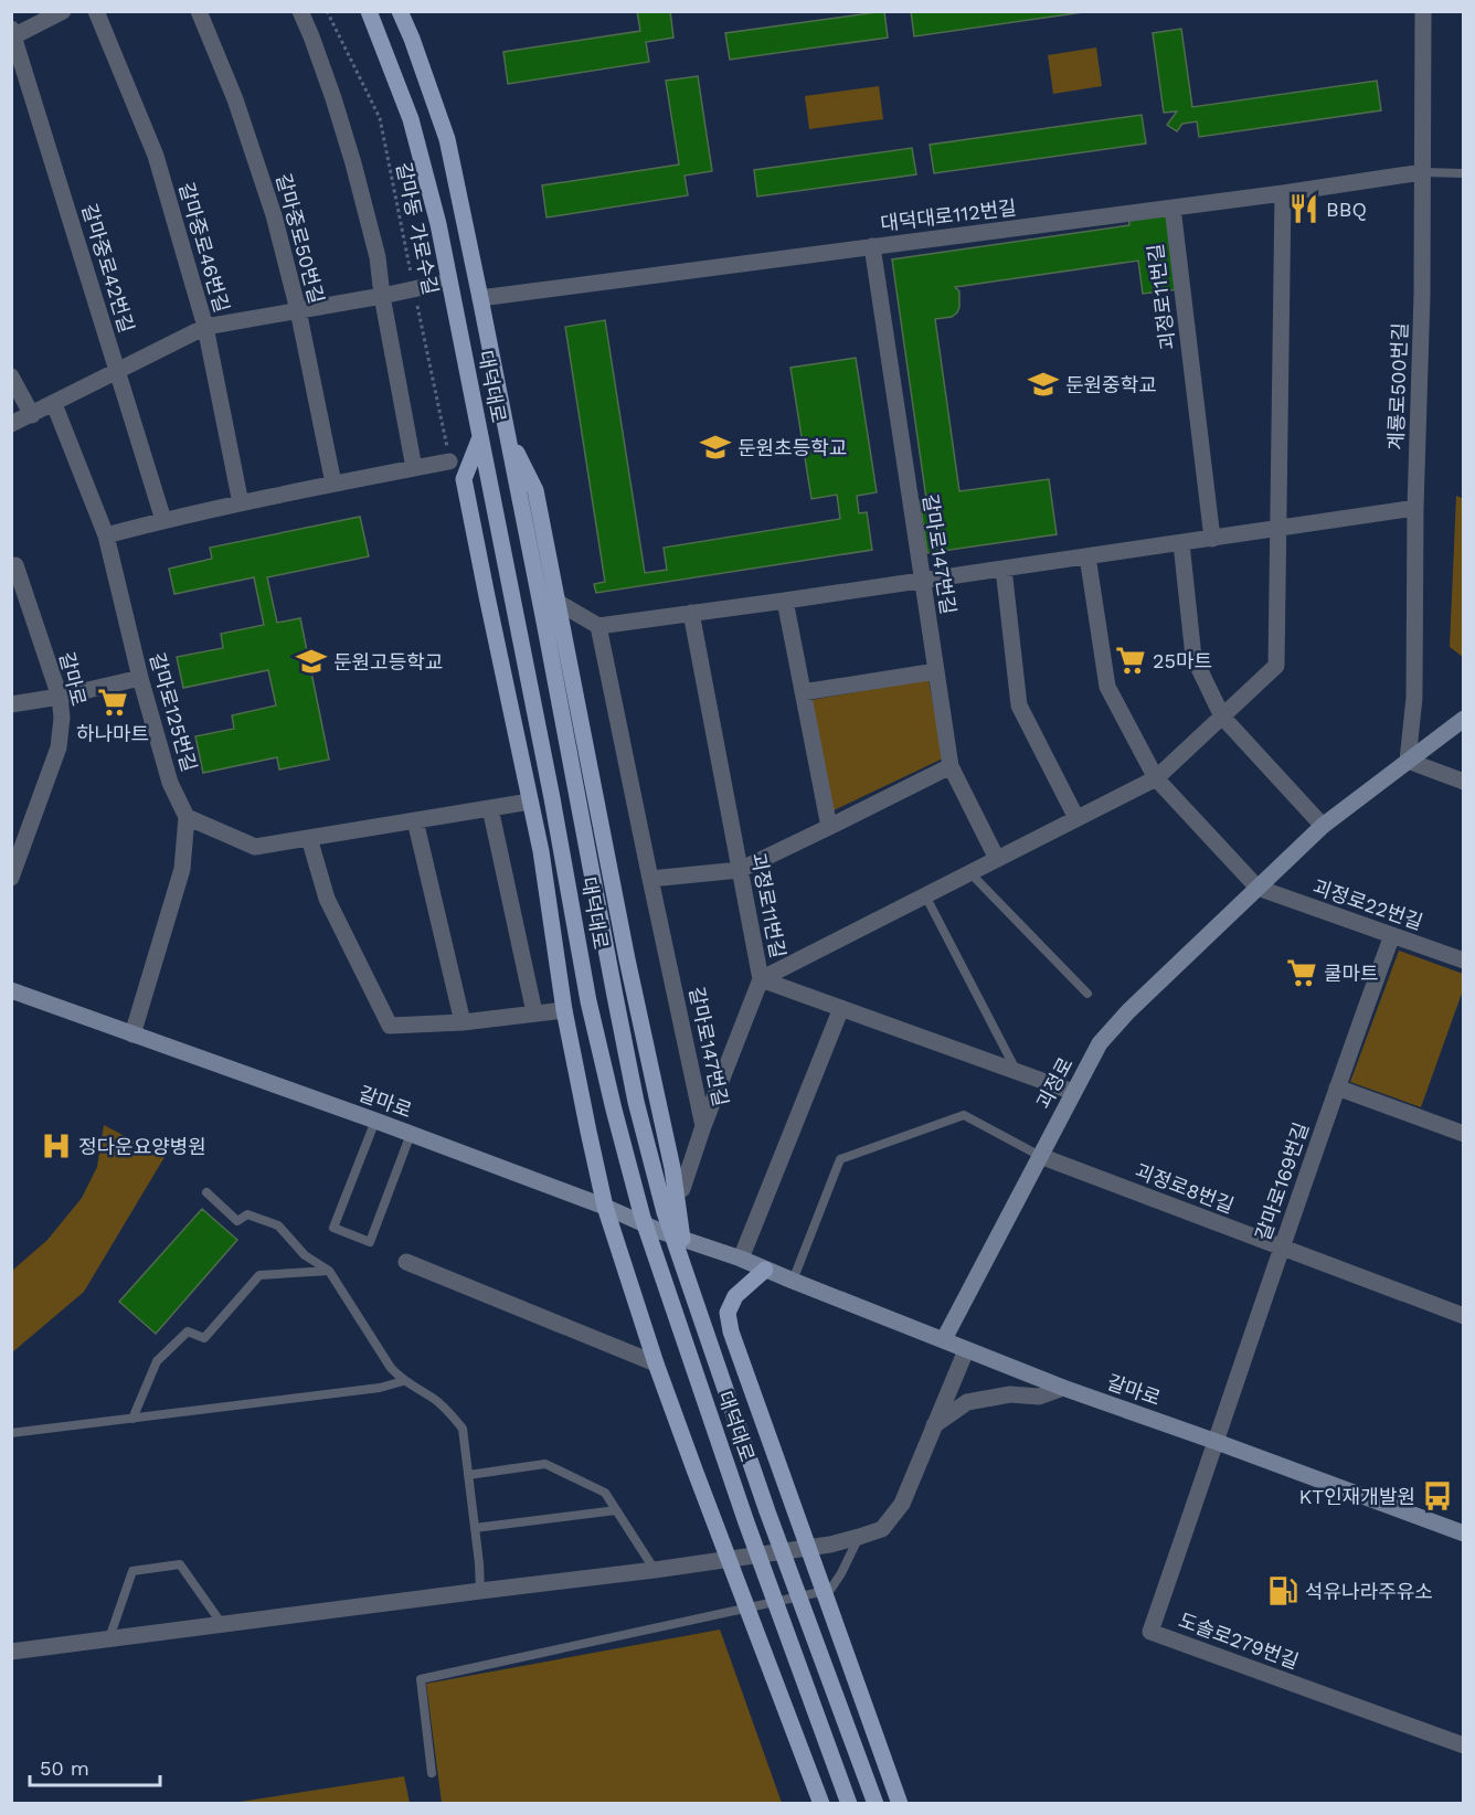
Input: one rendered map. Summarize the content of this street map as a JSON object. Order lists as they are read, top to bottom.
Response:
{
  "streets": {
    "main road": ["대덕대로", "갈마로", "괴정로"],
    "street": [
      "대덕대로112번길",
      "갈마중로50번길",
      "갈마중로46번길",
      "갈마중로42번길",
      "괴정로11번길",
      "계룡로500번길",
      "갈마로147번길",
      "갈마로125번길",
      "괴정로22번길",
      "갈마로169번길",
      "괴정로8번길",
      "도솔로279번길"
    ],
    "path": ["갈마동 가로수길"]
  },
  "crossings": [
    ["대덕대로112번길", "괴정로11번길"],
    ["대덕대로112번길", "대덕대로"],
    ["대덕대로112번길", "계룡로500번길"],
    ["대덕대로112번길", "갈마로147번길"],
    ["괴정로11번길", "갈마로147번길"],
    ["괴정로11번길", "괴정로"],
    ["계룡로500번길", "괴정로"],
    ["갈마로", "괴정로"],
    ["갈마로", "갈마로169번길"],
    ["갈마로", "도솔로279번길"],
    ["괴정로22번길", "괴정로"],
    ["괴정로22번길", "갈마로169번길"],
    ["괴정로", "괴정로8번길"],
    ["갈마로169번길", "괴정로8번길"],
    ["갈마로169번길", "도솔로279번길"]
  ],
  "places": {
    "restaurant": ["BBQ"],
    "school or university": ["둔원중학교", "둔원초등학교", "둔원고등학교"],
    "supermarket": ["25마트", "하나마트", "쿨마트"],
    "hospital": ["정다운요양병원"],
    "bus stop": ["KT인재개발원"],
    "fuel station": ["석유나라주유소"]
  },
  "scale_bar": "50 m"
}
